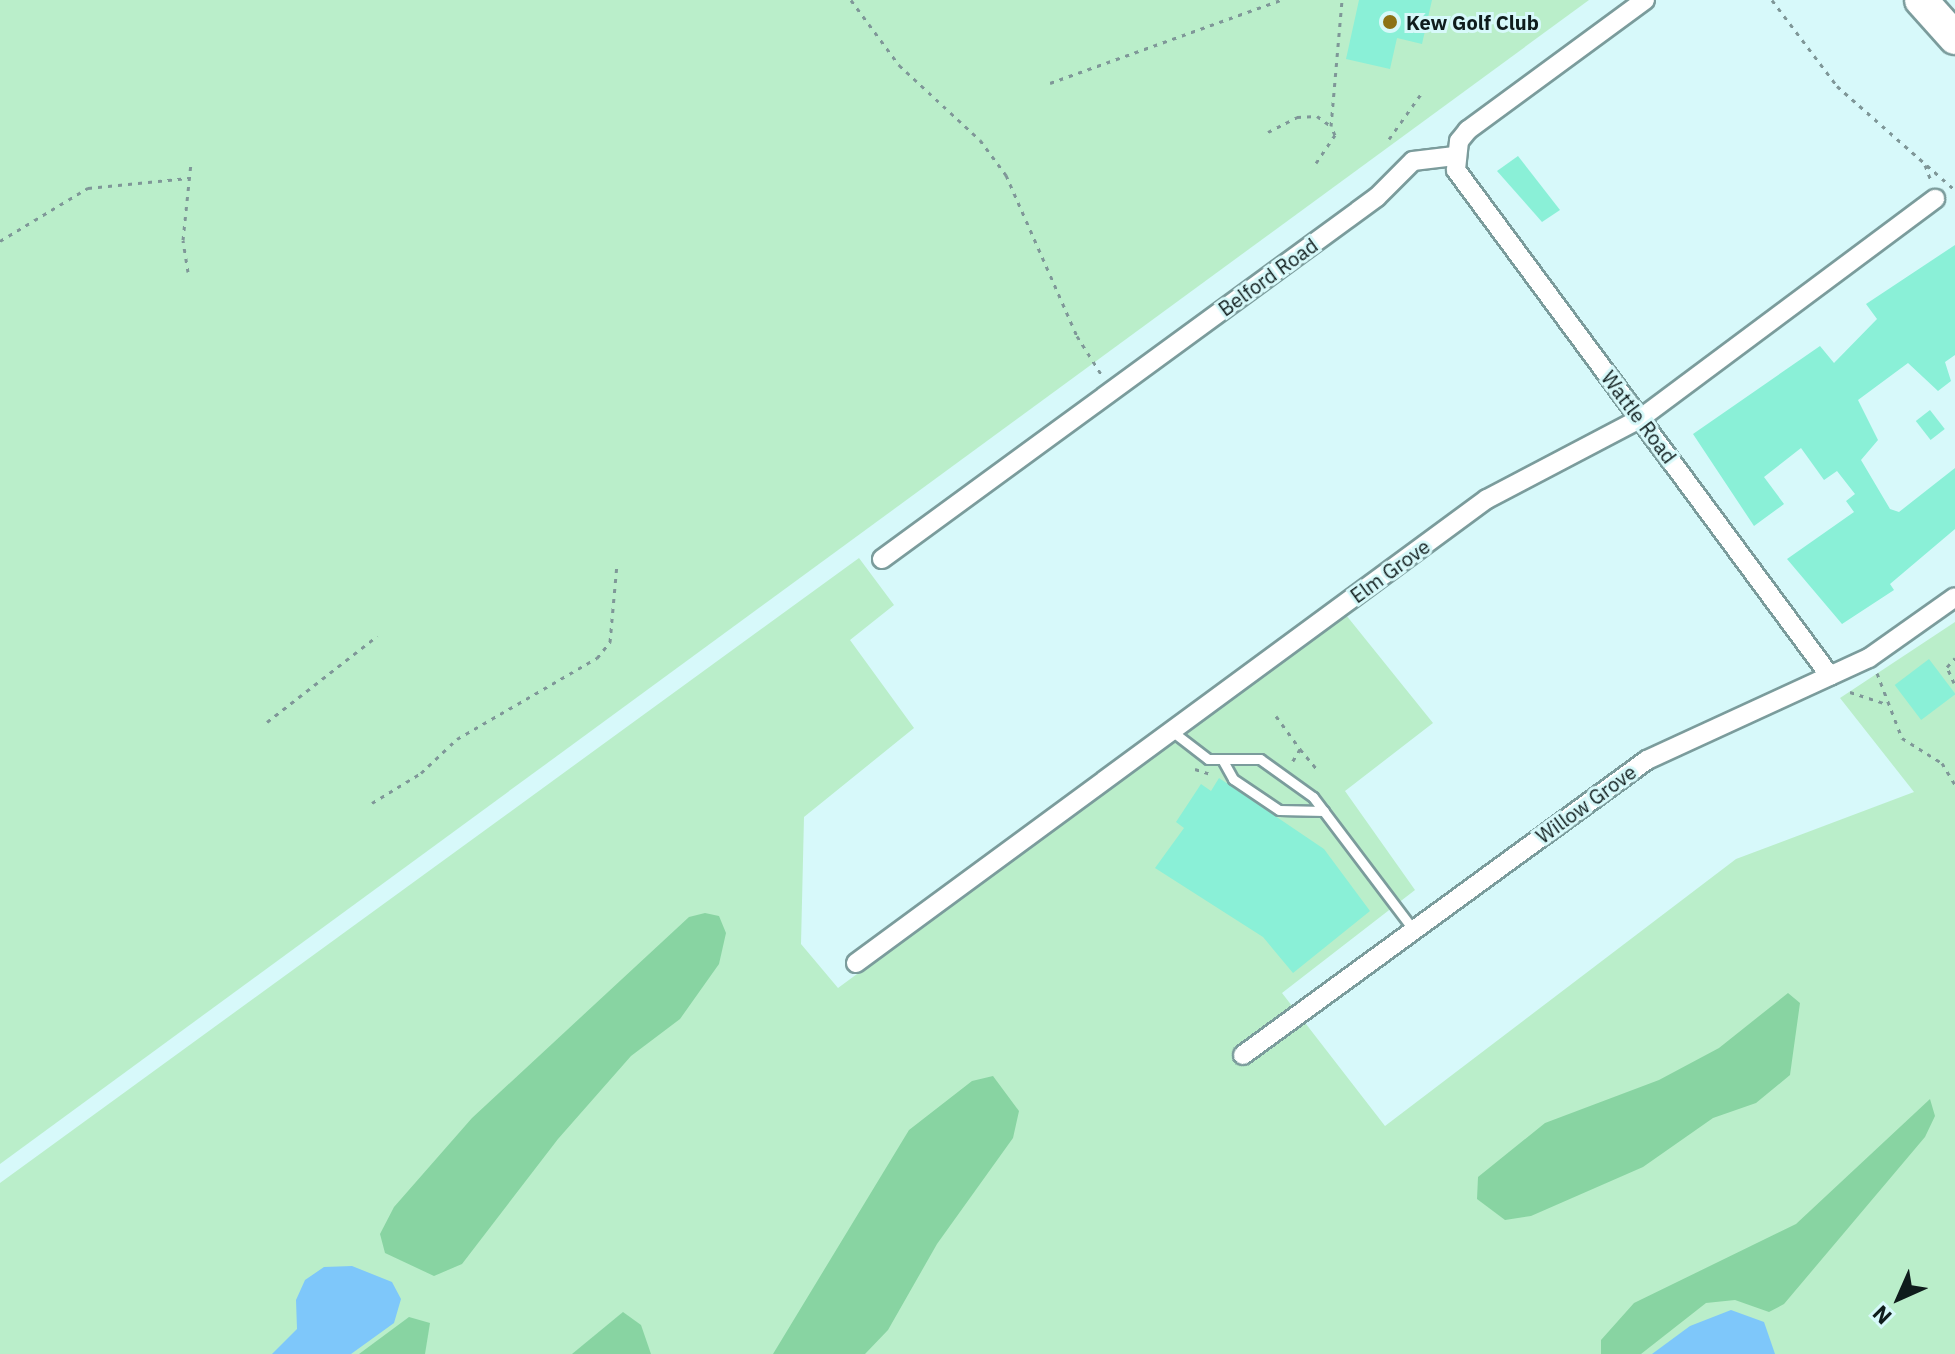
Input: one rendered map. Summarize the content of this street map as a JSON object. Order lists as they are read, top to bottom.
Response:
{
  "streets": {
    "street": [
      "Belford Road",
      "Wattle Road",
      "Elm Grove",
      "Willow Grove"
    ]
  },
  "crossings": [
    ["Belford Road", "Wattle Road"],
    ["Wattle Road", "Elm Grove"],
    ["Wattle Road", "Willow Grove"]
  ],
  "places": ["Kew Golf Club"],
  "north": "bottom left"
}
